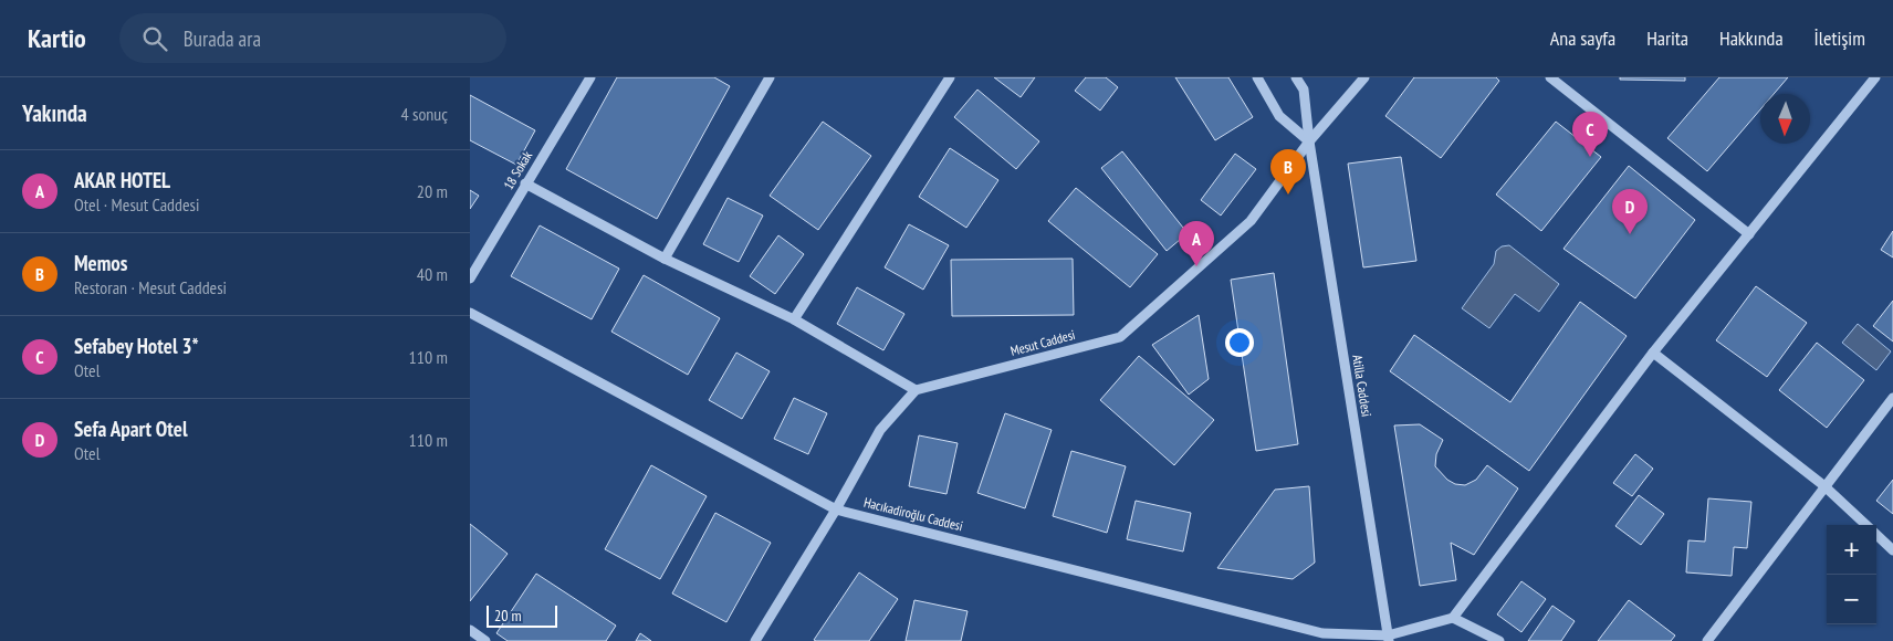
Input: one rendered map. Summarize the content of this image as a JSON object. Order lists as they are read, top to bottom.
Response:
{
  "streets": {
    "street": [
      "18 Sokak",
      "Mesut Caddesi",
      "Atilla Caddesi",
      "Hacıkadiroğlu Caddesi"
    ]
  },
  "crossings": [
    ["Mesut Caddesi", "Atilla Caddesi"],
    ["Atilla Caddesi", "Hacıkadiroğlu Caddesi"]
  ],
  "scale_bar": "20 m",
  "north": "bottom",
  "page": {
    "header": "Kartio",
    "search": "Burada ara",
    "nav": [
      "Ana sayfa",
      "Harita",
      "Hakkında",
      "İletişim"
    ],
    "heading": ["Yakında", "4 sonuç"],
    "pins": [
      "C",
      "B",
      "D",
      "A"
    ],
    "list": [
      {
        "mark": "A",
        "name": "AKAR HOTEL",
        "note": "Otel · Mesut Caddesi",
        "value": "20 m"
      },
      {
        "mark": "B",
        "name": "Memos",
        "note": "Restoran · Mesut Caddesi",
        "value": "40 m"
      },
      {
        "mark": "C",
        "name": "Sefabey Hotel 3*",
        "note": "Otel",
        "value": "110 m"
      },
      {
        "mark": "D",
        "name": "Sefa Apart Otel",
        "note": "Otel",
        "value": "110 m"
      }
    ],
    "map_buttons": ["+", "−"],
    "scale": "20 m"
  }
}
